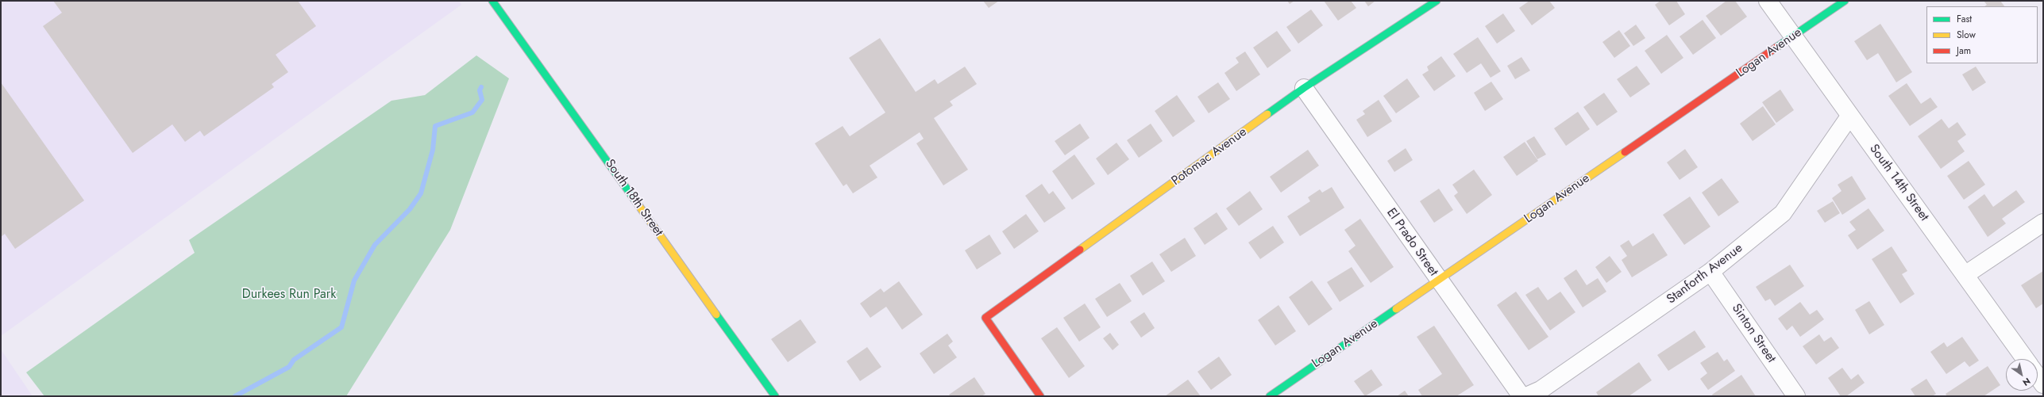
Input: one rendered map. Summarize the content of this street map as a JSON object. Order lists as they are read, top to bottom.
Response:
{
  "streets": {
    "street": [
      "Logan Avenue",
      "Potomac Avenue",
      "South 14th Street",
      "South 18th Street",
      "El Prado Street",
      "Stanforth Avenue",
      "Sinton Street"
    ]
  },
  "crossings": [
    ["Logan Avenue", "South 14th Street"],
    ["Logan Avenue", "El Prado Street"],
    ["Potomac Avenue", "El Prado Street"],
    ["South 14th Street", "Stanforth Avenue"],
    ["Stanforth Avenue", "Sinton Street"]
  ],
  "parks": ["Durkees Run Park"],
  "legend": ["Fast", "Slow", "Jam"],
  "north": "bottom right"
}
